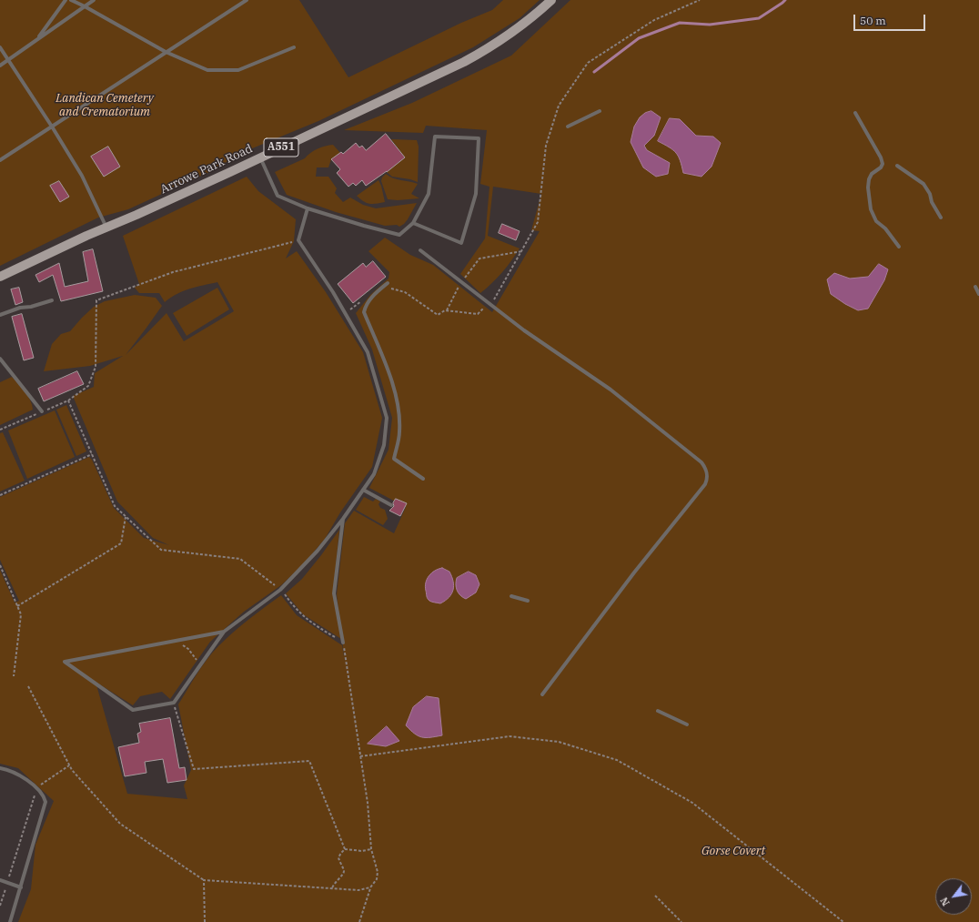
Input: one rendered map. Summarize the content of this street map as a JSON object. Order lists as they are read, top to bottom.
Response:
{
  "streets": {
    "main road": ["A551", "Arrowe Park Road"]
  },
  "parks": ["Landican Cemetery and Crematorium", "Gorse Covert"],
  "scale_bar": "50 m",
  "north": "bottom left"
}
